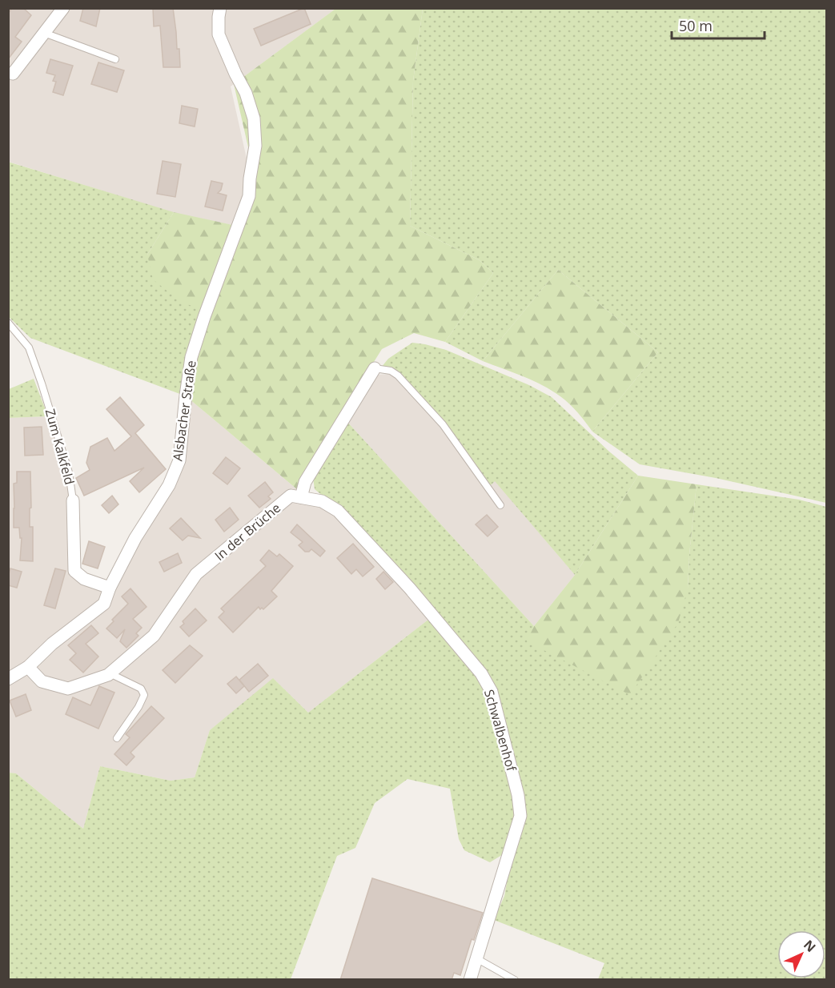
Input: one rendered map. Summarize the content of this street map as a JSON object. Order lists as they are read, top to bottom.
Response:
{
  "streets": {
    "street": [
      "Alsbacher Straße",
      "Zum Kalkfeld",
      "In der Brüche",
      "Schwalbenhof"
    ]
  },
  "crossings": [
    ["Alsbacher Straße", "Zum Kalkfeld"],
    ["Alsbacher Straße", "In der Brüche"],
    ["In der Brüche", "Schwalbenhof"]
  ],
  "scale_bar": "50 m",
  "north": "top right"
}
